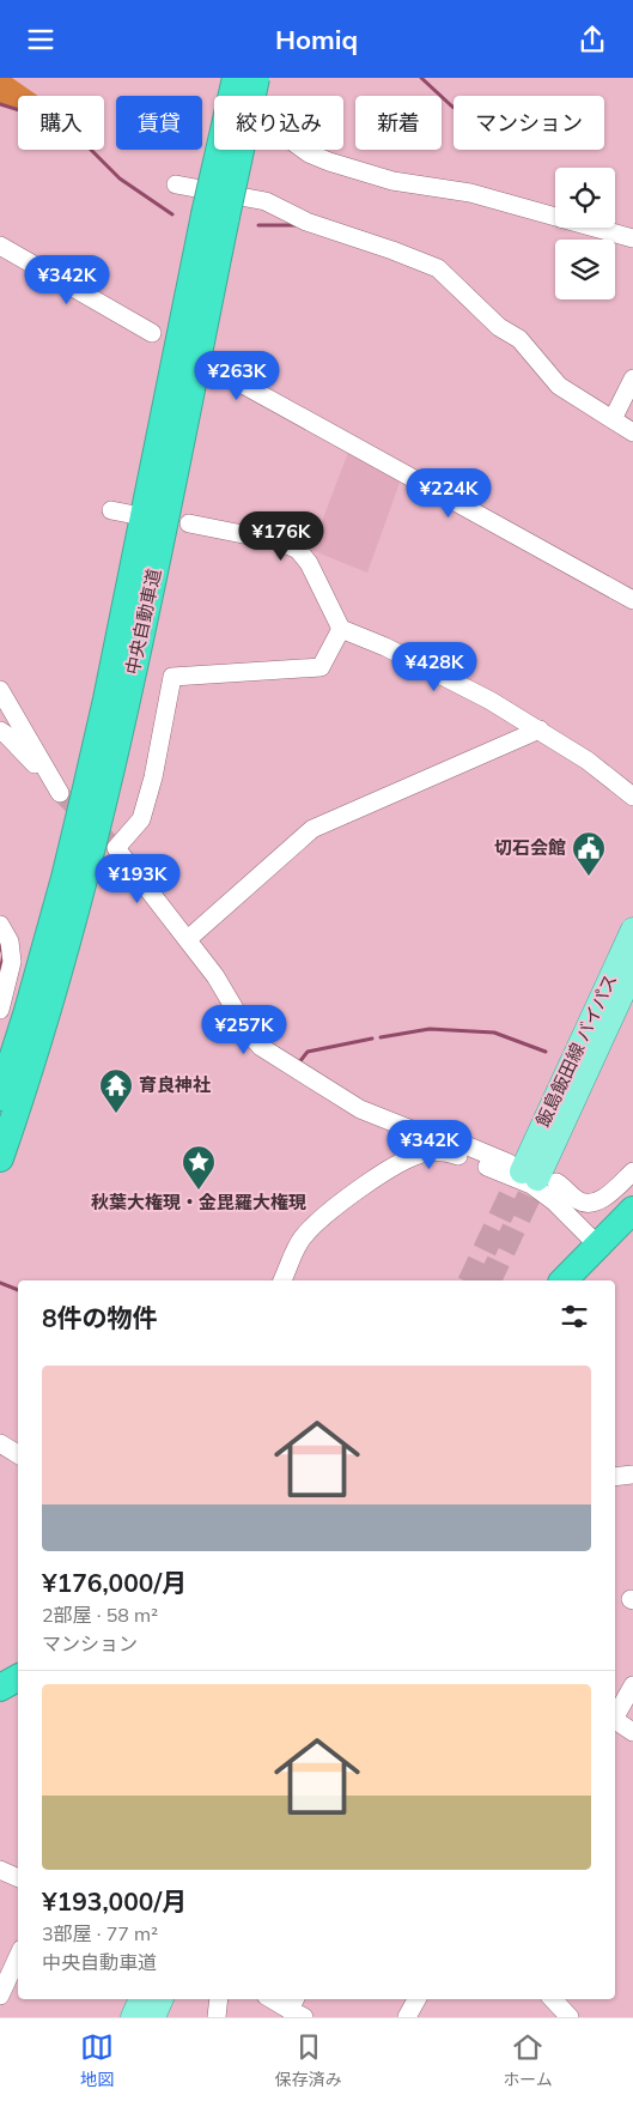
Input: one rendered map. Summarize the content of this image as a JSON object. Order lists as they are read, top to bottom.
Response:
{
  "streets": {
    "highway": ["中央自動車道"],
    "main road": ["飯島飯田線 バイパス"]
  },
  "places": {
    "public building": ["切石会館"],
    "temple": ["育良神社"],
    "place": ["秋葉大権現・金毘羅大権現"]
  },
  "page": {
    "header": "Homiq",
    "chip": [
      "購入",
      "賃貸",
      "絞り込み",
      "新着",
      "マンション"
    ],
    "price": [
      "¥342K",
      "¥263K",
      "¥224K",
      "¥176K",
      "¥428K",
      "¥193K",
      "¥257K",
      "¥342K"
    ],
    "heading": "8件の物件",
    "list": [
      {
        "name": "¥176,000/月",
        "note": "2部屋 · 58 m² · マンション"
      },
      {
        "name": "¥193,000/月",
        "note": "3部屋 · 77 m² · 中央自動車道"
      }
    ],
    "tabs": ["地図", "保存済み", "ホーム"]
  }
}
